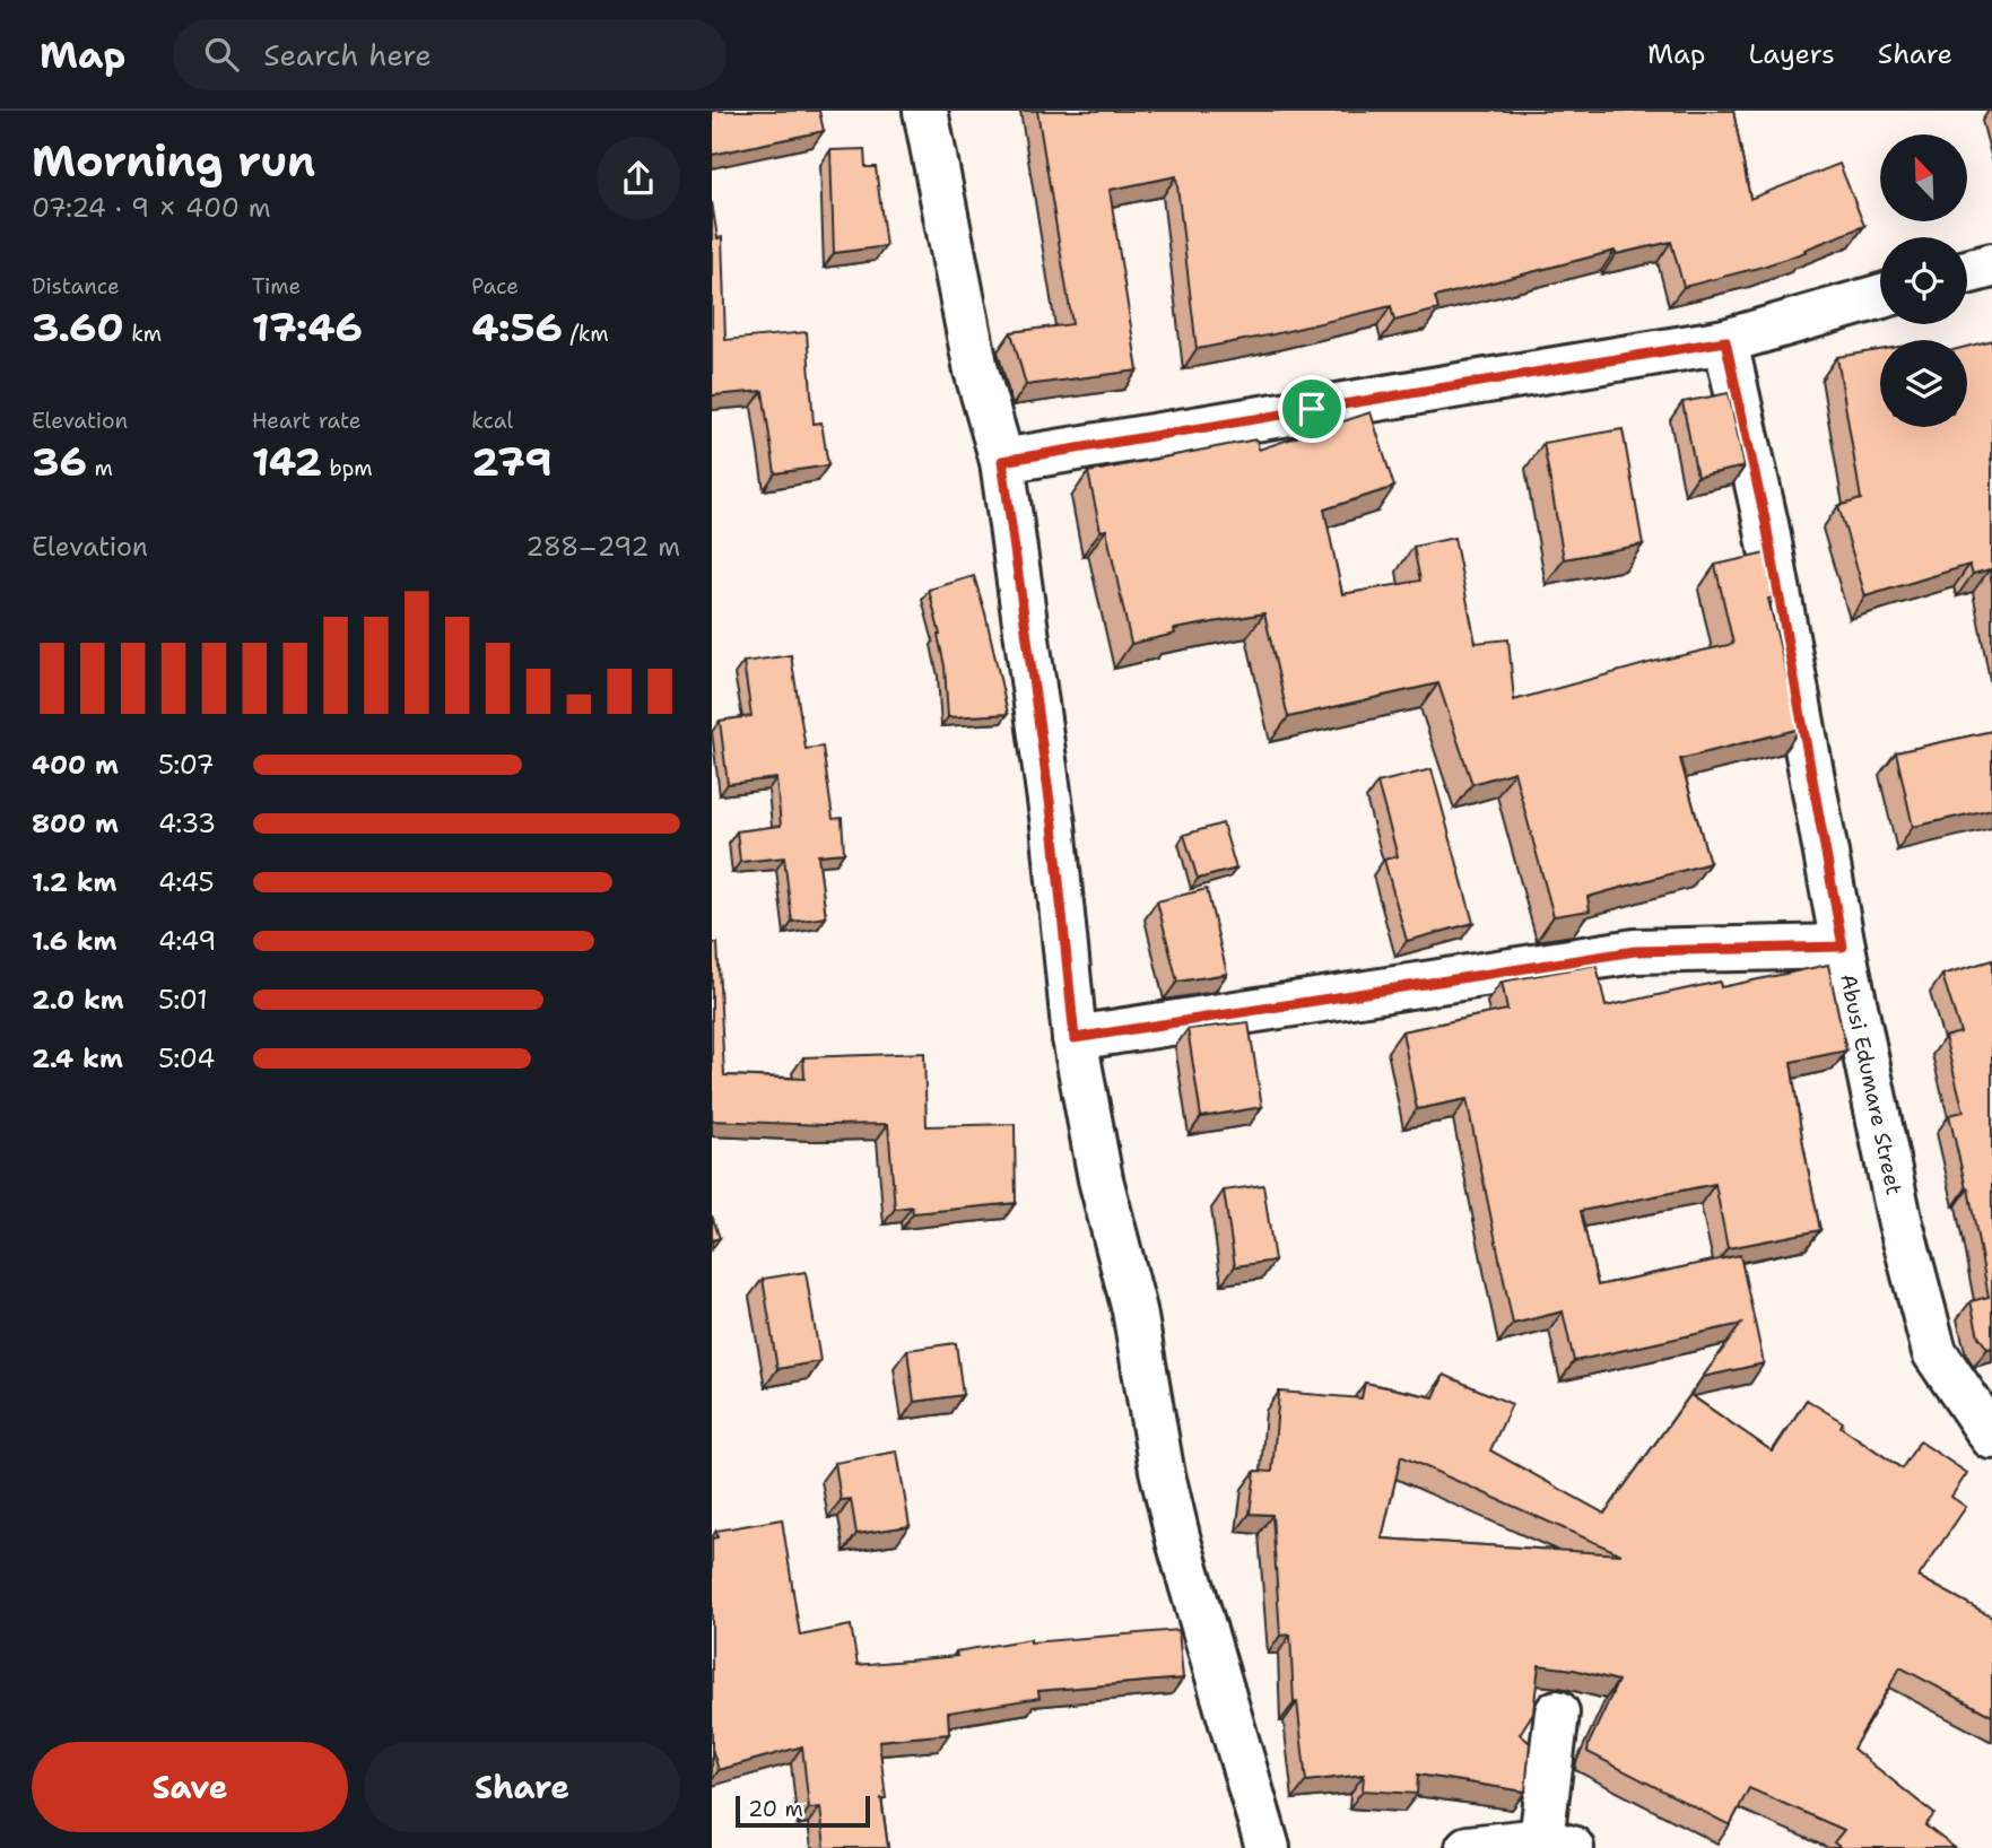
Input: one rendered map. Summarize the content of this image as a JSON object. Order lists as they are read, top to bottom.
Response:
{
  "streets": {
    "street": ["Abusi Edumare Street"]
  },
  "scale_bar": "20 m",
  "north": "top left",
  "page": {
    "header": "Map",
    "search": "Search here",
    "nav": ["Map", "Layers", "Share"],
    "heading": ["Morning run", "07:24 · 9 × 400 m"],
    "stats": [
      ["Distance", "3.60 km"],
      ["Time", "17:46"],
      ["Pace", "4:56 /km"],
      ["Elevation", "36 m"],
      ["Heart rate", "142 bpm"],
      ["kcal", "279"]
    ],
    "chart": ["Elevation", "288–292 m"],
    "list": [
      {
        "name": "400 m",
        "note": "5:07"
      },
      {
        "name": "800 m",
        "note": "4:33"
      },
      {
        "name": "1.2 km",
        "note": "4:45"
      },
      {
        "name": "1.6 km",
        "note": "4:49"
      },
      {
        "name": "2.0 km",
        "note": "5:01"
      },
      {
        "name": "2.4 km",
        "note": "5:04"
      }
    ],
    "buttons": ["Save", "Share"],
    "scale": "20 m"
  }
}
